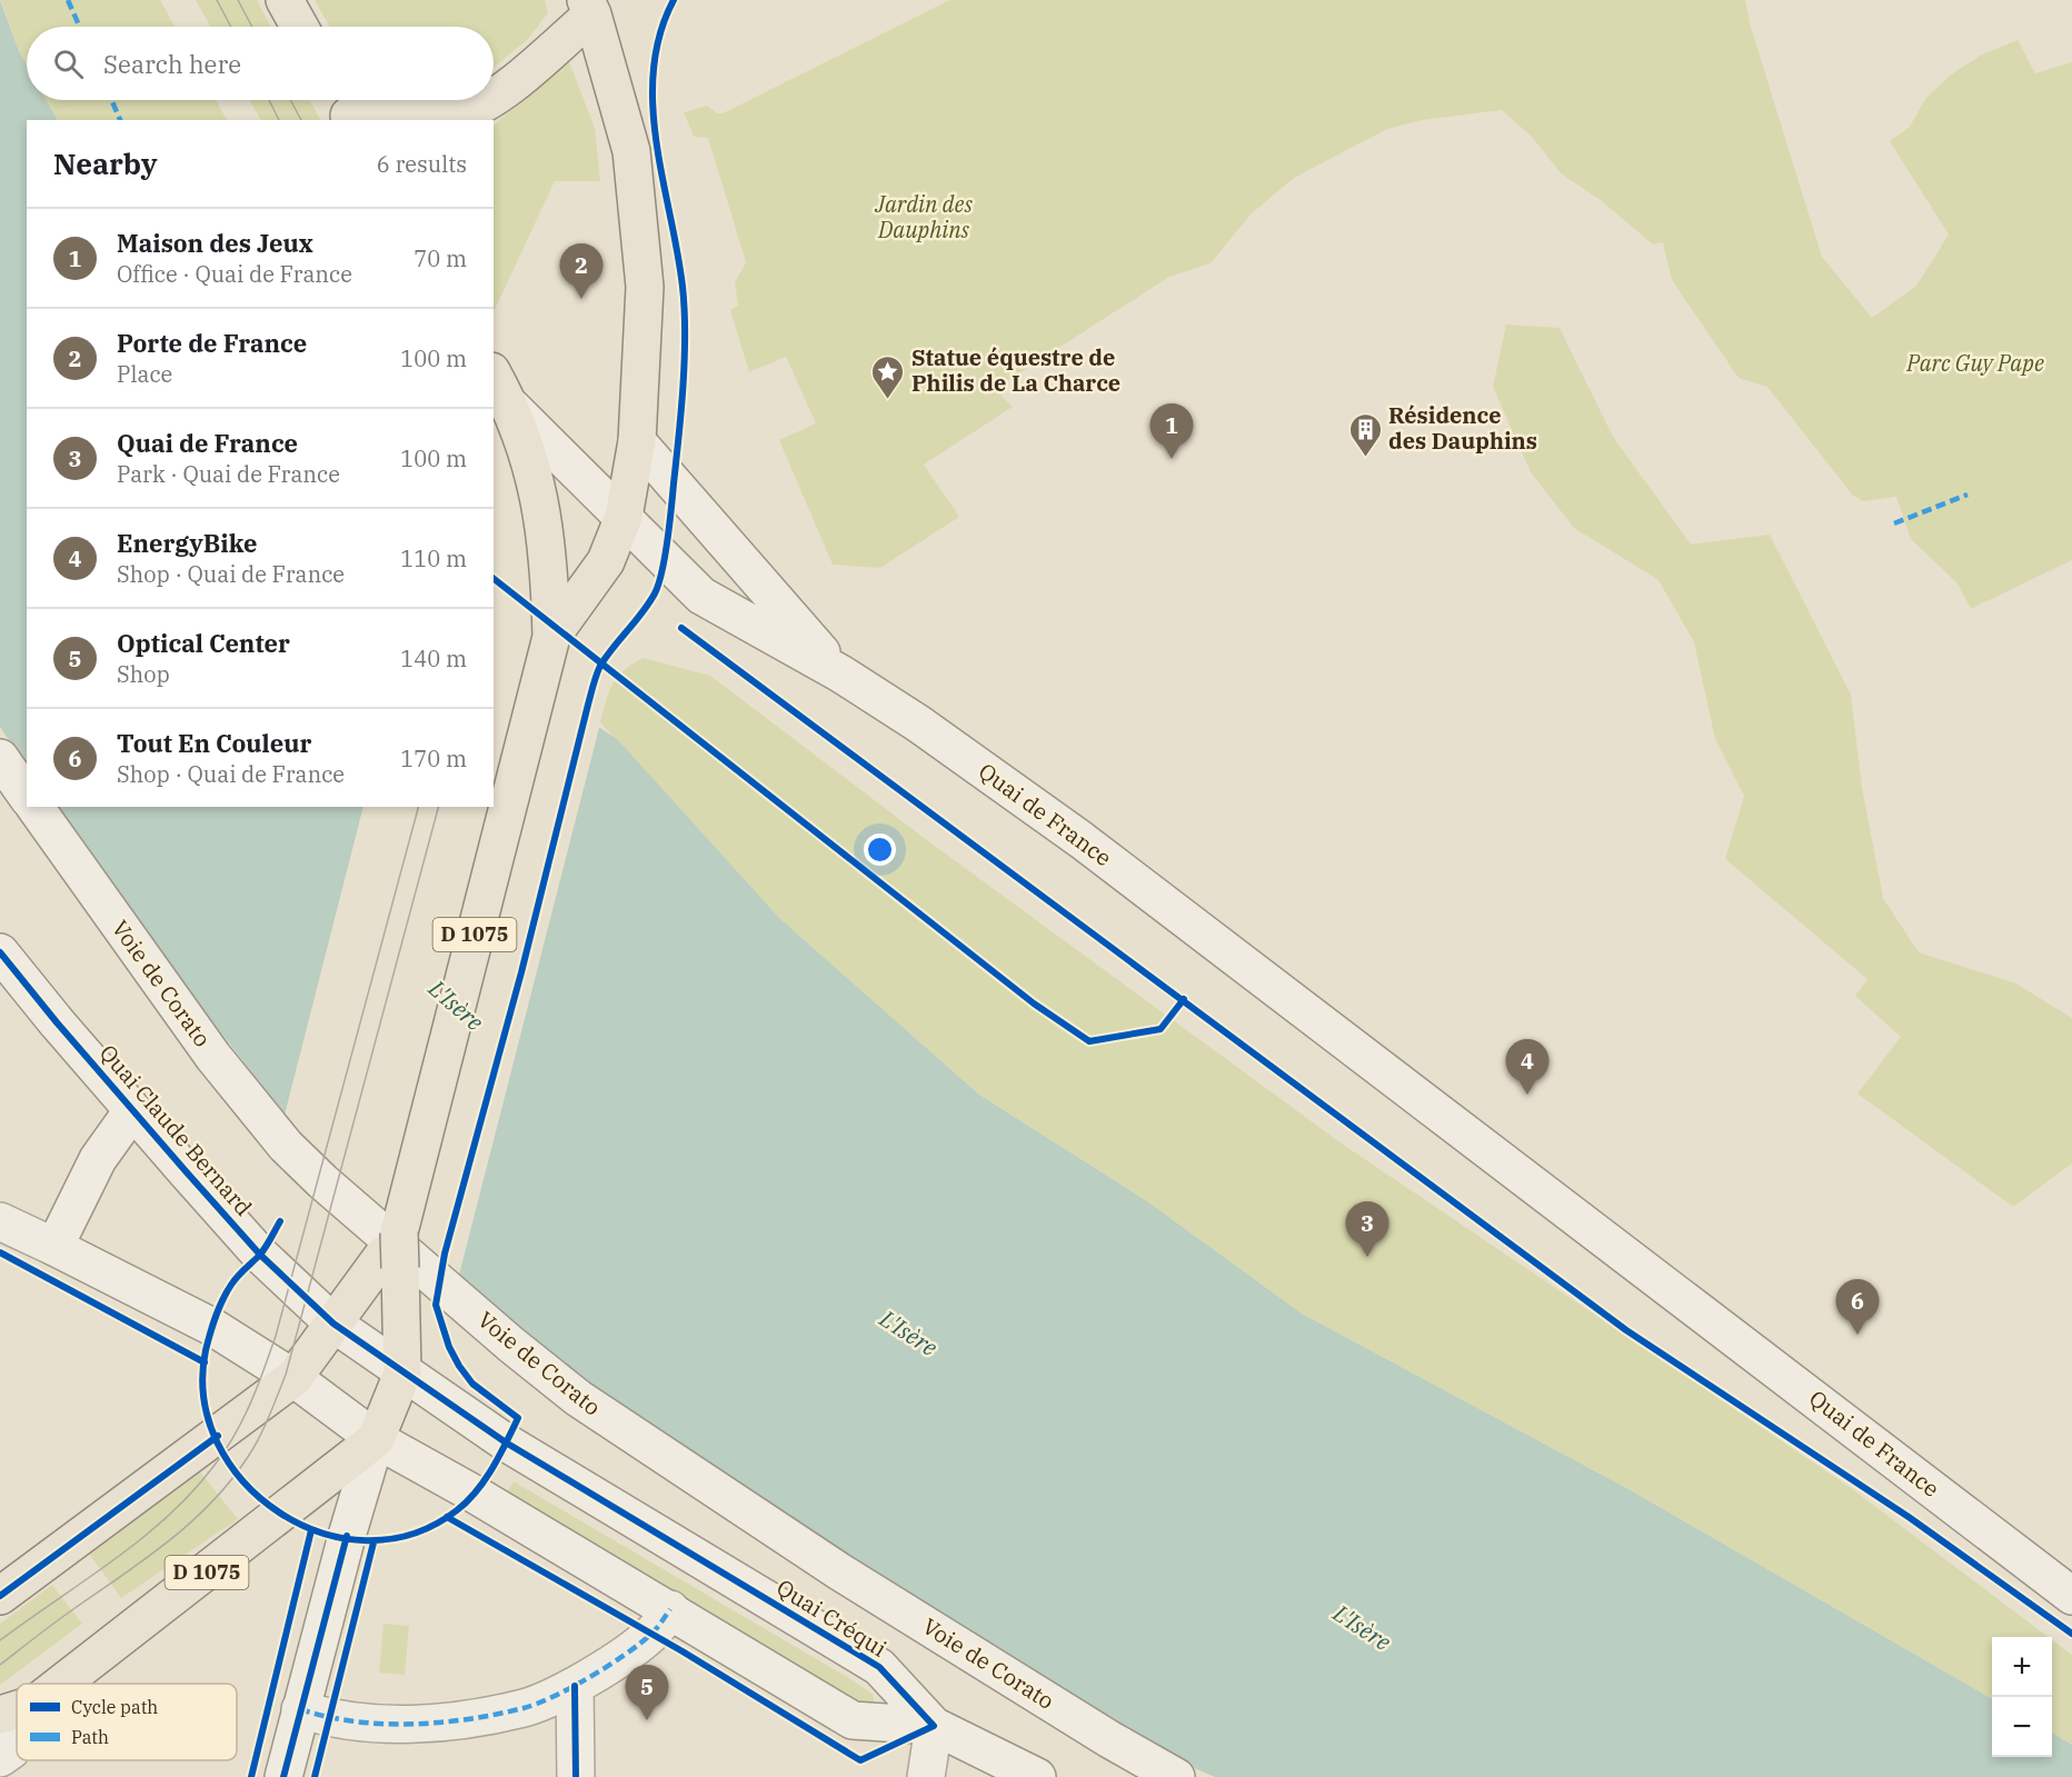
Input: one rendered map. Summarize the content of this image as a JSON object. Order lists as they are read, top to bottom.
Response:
{
  "streets": {
    "main road": [
      "Quai de France",
      "D 1075",
      "Voie de Corato",
      "Quai Claude Bernard",
      "Quai Créqui"
    ]
  },
  "crossings": [
    ["Quai de France", "D 1075"],
    ["D 1075", "Quai Claude Bernard"],
    ["D 1075", "Quai Créqui"],
    ["Quai Claude Bernard", "Quai Créqui"]
  ],
  "water": ["L'Isère"],
  "parks": ["Jardin des Dauphins", "Parc Guy Pape"],
  "places": {
    "place": ["Statue équestre de Philis de La Charce"],
    "building": ["Résidence des Dauphins"]
  },
  "legend": ["Cycle path", "Path"],
  "page": {
    "search": "Search here",
    "heading": ["Nearby", "6 results"],
    "list": [
      {
        "mark": "1",
        "name": "Maison des Jeux",
        "note": "Office · Quai de France",
        "value": "70 m"
      },
      {
        "mark": "2",
        "name": "Porte de France",
        "note": "Place",
        "value": "100 m"
      },
      {
        "mark": "3",
        "name": "Quai de France",
        "note": "Park · Quai de France",
        "value": "100 m"
      },
      {
        "mark": "4",
        "name": "EnergyBike",
        "note": "Shop · Quai de France",
        "value": "110 m"
      },
      {
        "mark": "5",
        "name": "Optical Center",
        "note": "Shop",
        "value": "140 m"
      },
      {
        "mark": "6",
        "name": "Tout En Couleur",
        "note": "Shop · Quai de France",
        "value": "170 m"
      }
    ],
    "pins": [
      "2",
      "1",
      "4",
      "3",
      "6",
      "5"
    ],
    "map_buttons": ["+", "−"]
  }
}
